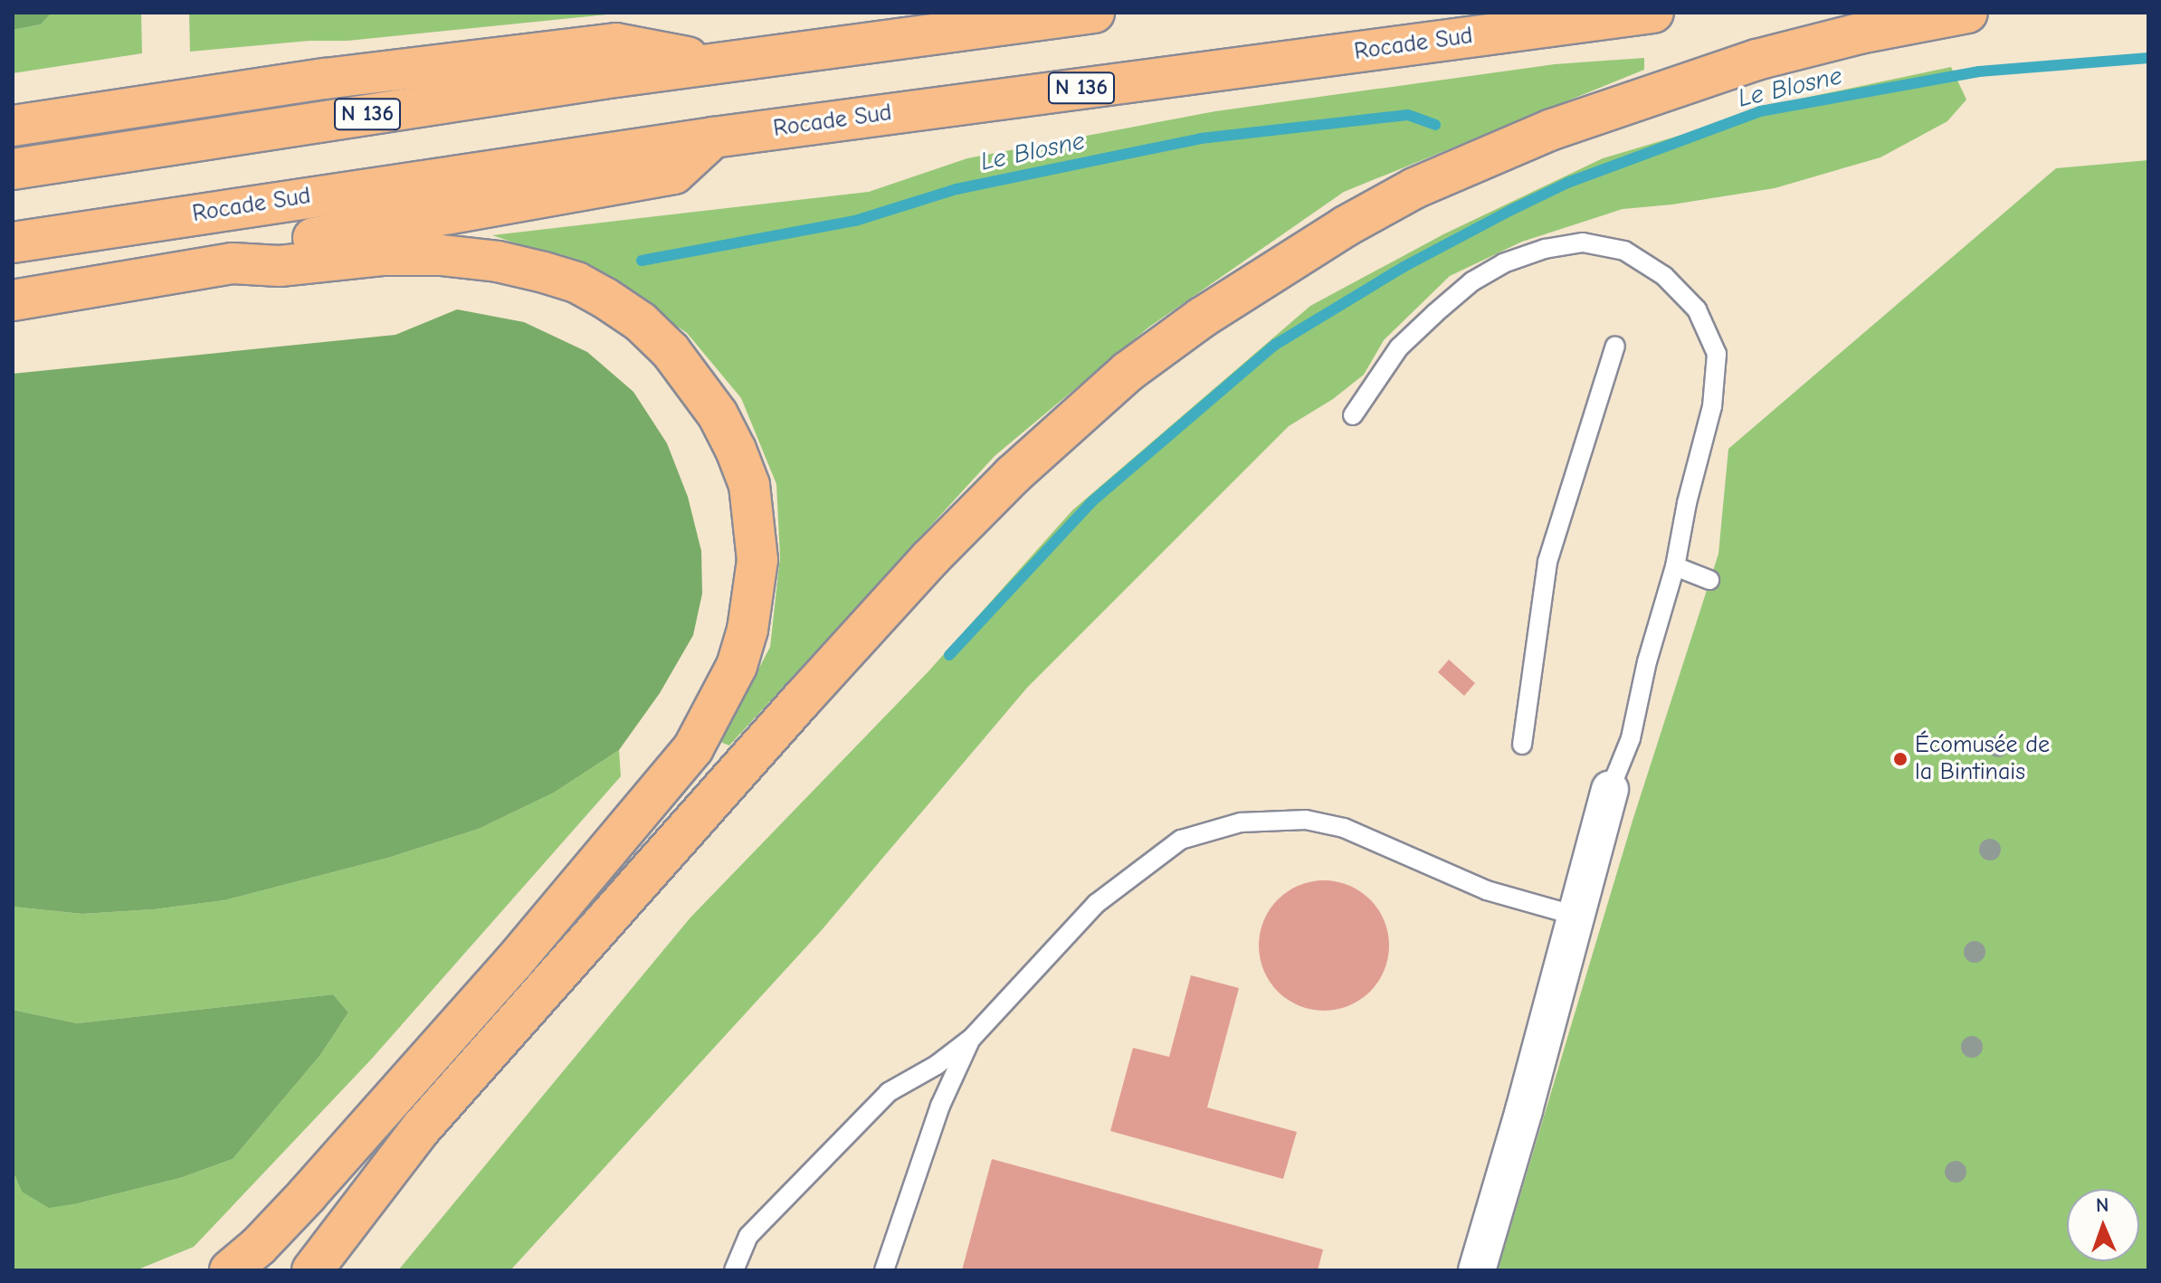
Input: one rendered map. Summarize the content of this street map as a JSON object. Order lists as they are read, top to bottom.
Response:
{
  "streets": {
    "highway": ["Rocade Sud", "N 136"]
  },
  "water": ["Le Blosne"],
  "places": ["Écomusée de la Bintinais"],
  "north": "top"
}
